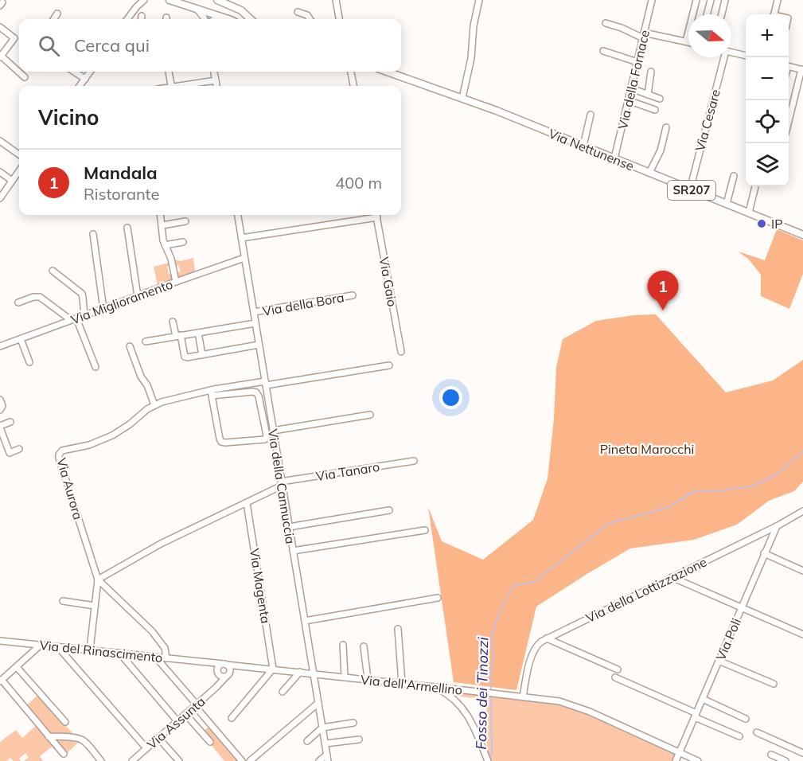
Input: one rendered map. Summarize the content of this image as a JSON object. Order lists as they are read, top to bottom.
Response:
{
  "streets": {
    "main road": ["Via Nettunense", "SR207"],
    "street": [
      "Via della Fornace",
      "Via Cesare",
      "Via Gaio",
      "Via Miglioramento",
      "Via della Bora",
      "Via Tanaro",
      "Via della Cannuccia",
      "Via Aurora",
      "Via Magenta",
      "Via della Lottizzazione",
      "Via Poli",
      "Via del Rinascimento",
      "Via dell'Armellino",
      "Via Assunta"
    ]
  },
  "crossings": [
    ["Via della Fornace", "Via Nettunense"],
    ["Via Cesare", "Via Nettunense"],
    ["Via Miglioramento", "Via della Cannuccia"],
    ["Via della Bora", "Via della Cannuccia"],
    ["Via Tanaro", "Via della Cannuccia"],
    ["Via della Cannuccia", "Via Aurora"],
    ["Via della Cannuccia", "Via del Rinascimento"],
    ["Via della Cannuccia", "Via dell'Armellino"],
    ["Via Aurora", "Via del Rinascimento"],
    ["Via Magenta", "Via del Rinascimento"],
    ["Via della Lottizzazione", "Via Poli"],
    ["Via della Lottizzazione", "Via dell'Armellino"],
    ["Via Poli", "Via dell'Armellino"],
    ["Via del Rinascimento", "Via dell'Armellino"],
    ["Via del Rinascimento", "Via Assunta"]
  ],
  "water": ["Fosso dei Tinozzi"],
  "parks": ["Pineta Marocchi"],
  "places": ["IP"],
  "north": "right",
  "page": {
    "map_buttons": ["+", "−"],
    "search": "Cerca qui",
    "heading": "Vicino",
    "list": [
      {
        "mark": "1",
        "name": "Mandala",
        "note": "Ristorante",
        "value": "400 m"
      }
    ],
    "pins": "1"
  }
}
